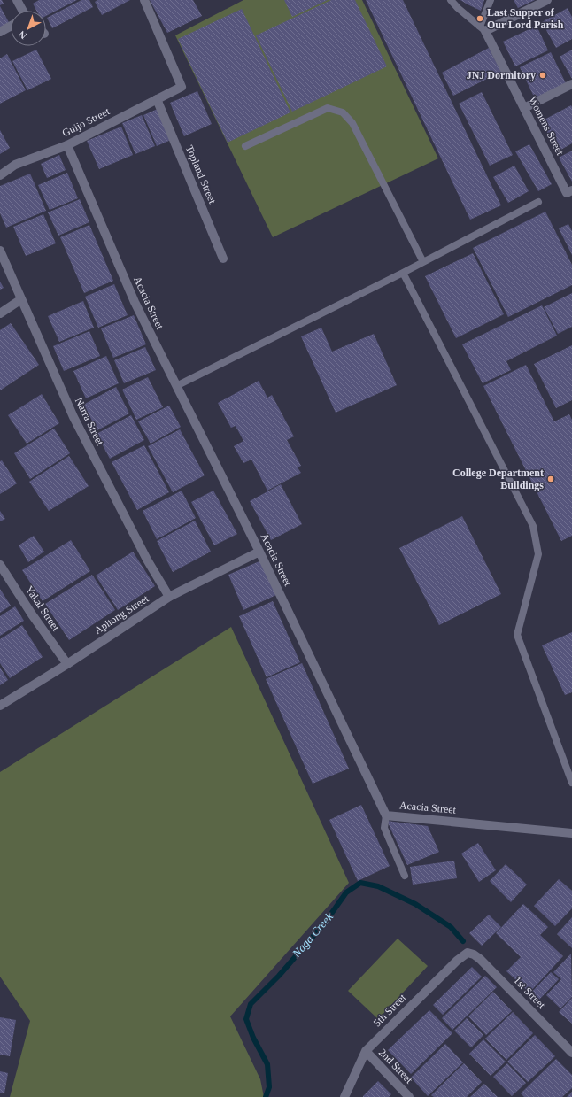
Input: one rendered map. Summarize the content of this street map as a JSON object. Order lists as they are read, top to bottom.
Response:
{
  "streets": {
    "street": [
      "Guijo Street",
      "Womens Street",
      "Topland Street",
      "Acacia Street",
      "Narra Street",
      "Yakal Street",
      "Apitong Street",
      "1st Street",
      "5th Street",
      "2nd Street"
    ]
  },
  "crossings": [
    ["Guijo Street", "Topland Street"],
    ["Guijo Street", "Acacia Street"],
    ["Acacia Street", "Apitong Street"],
    ["Narra Street", "Apitong Street"],
    ["Yakal Street", "Apitong Street"],
    ["1st Street", "5th Street"],
    ["5th Street", "2nd Street"]
  ],
  "water": ["Naga Creek"],
  "places": ["Last Supper of Our Lord Parish", "JNJ Dormitory", "College Department Buildings"],
  "north": "bottom left"
}
